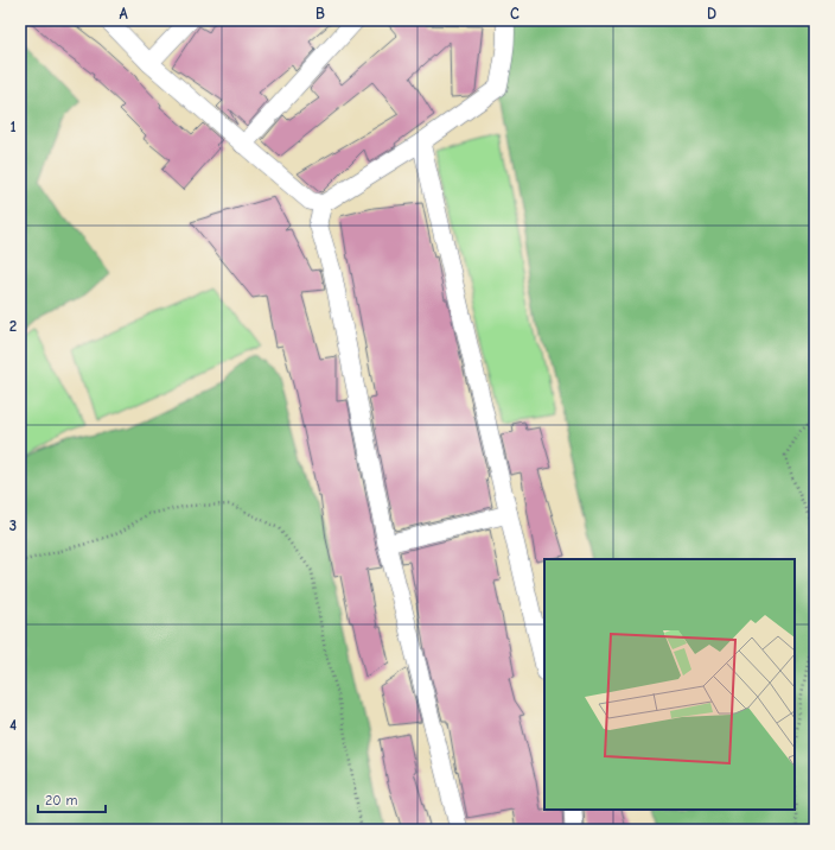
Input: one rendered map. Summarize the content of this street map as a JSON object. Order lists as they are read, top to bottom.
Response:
{
  "scale_bar": "20 m",
  "grid": {
    "columns": [
      "A",
      "B",
      "C",
      "D"
    ],
    "rows": [
      "1",
      "2",
      "3",
      "4"
    ]
  }
}
